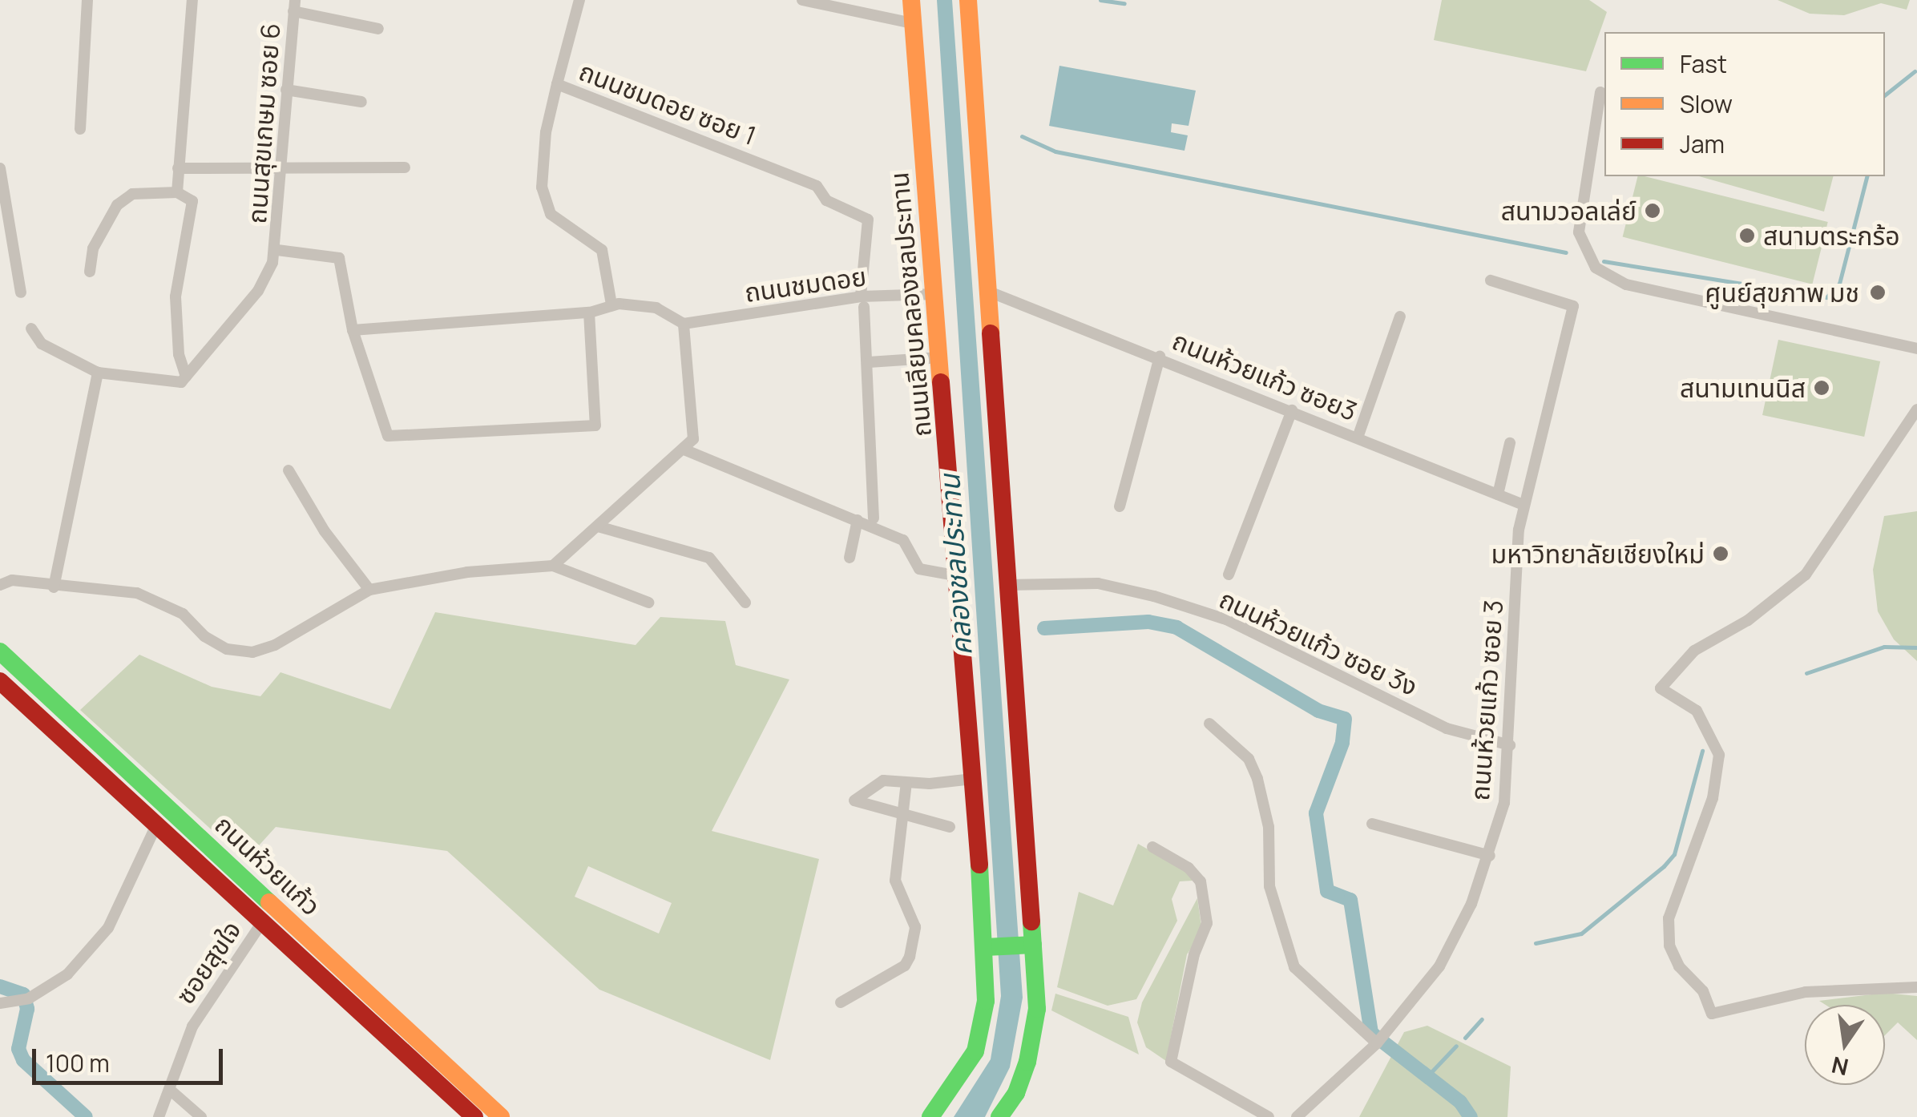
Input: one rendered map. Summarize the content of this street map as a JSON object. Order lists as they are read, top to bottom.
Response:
{
  "streets": {
    "main road": ["ถนนเลียบคลองชลประทาน", "ถนนห้วยแก้ว"],
    "street": [
      "ถนนชมดอย ซอย 1",
      "ถนนสุขเกษม ซอย 6",
      "ถนนชมดอย",
      "ถนนห้วยแก้ว ซอย3",
      "ถนนห้วยแก้ว ซอย 3ง",
      "ถนนห้วยแก้ว ซอย 3",
      "ซอยสุขใจ"
    ]
  },
  "crossings": [
    ["ถนนชมดอย ซอย 1", "ถนนชมดอย"],
    ["ถนนชมดอย", "ถนนเลียบคลองชลประทาน"],
    ["ถนนห้วยแก้ว ซอย3", "ถนนห้วยแก้ว ซอย 3"],
    ["ถนนห้วยแก้ว ซอย 3ง", "ถนนห้วยแก้ว ซอย 3"],
    ["ถนนห้วยแก้ว", "ซอยสุขใจ"]
  ],
  "water": ["คลองชลประทาน"],
  "places": [
    "สนามวอลเล่ย์",
    "สนามตระกร้อ",
    "ศูนย์สุขภาพ มช",
    "สนามเทนนิส",
    "มหาวิทยาลัยเชียงใหม่"
  ],
  "legend": ["Fast", "Slow", "Jam"],
  "scale_bar": "100 m",
  "north": "bottom"
}
